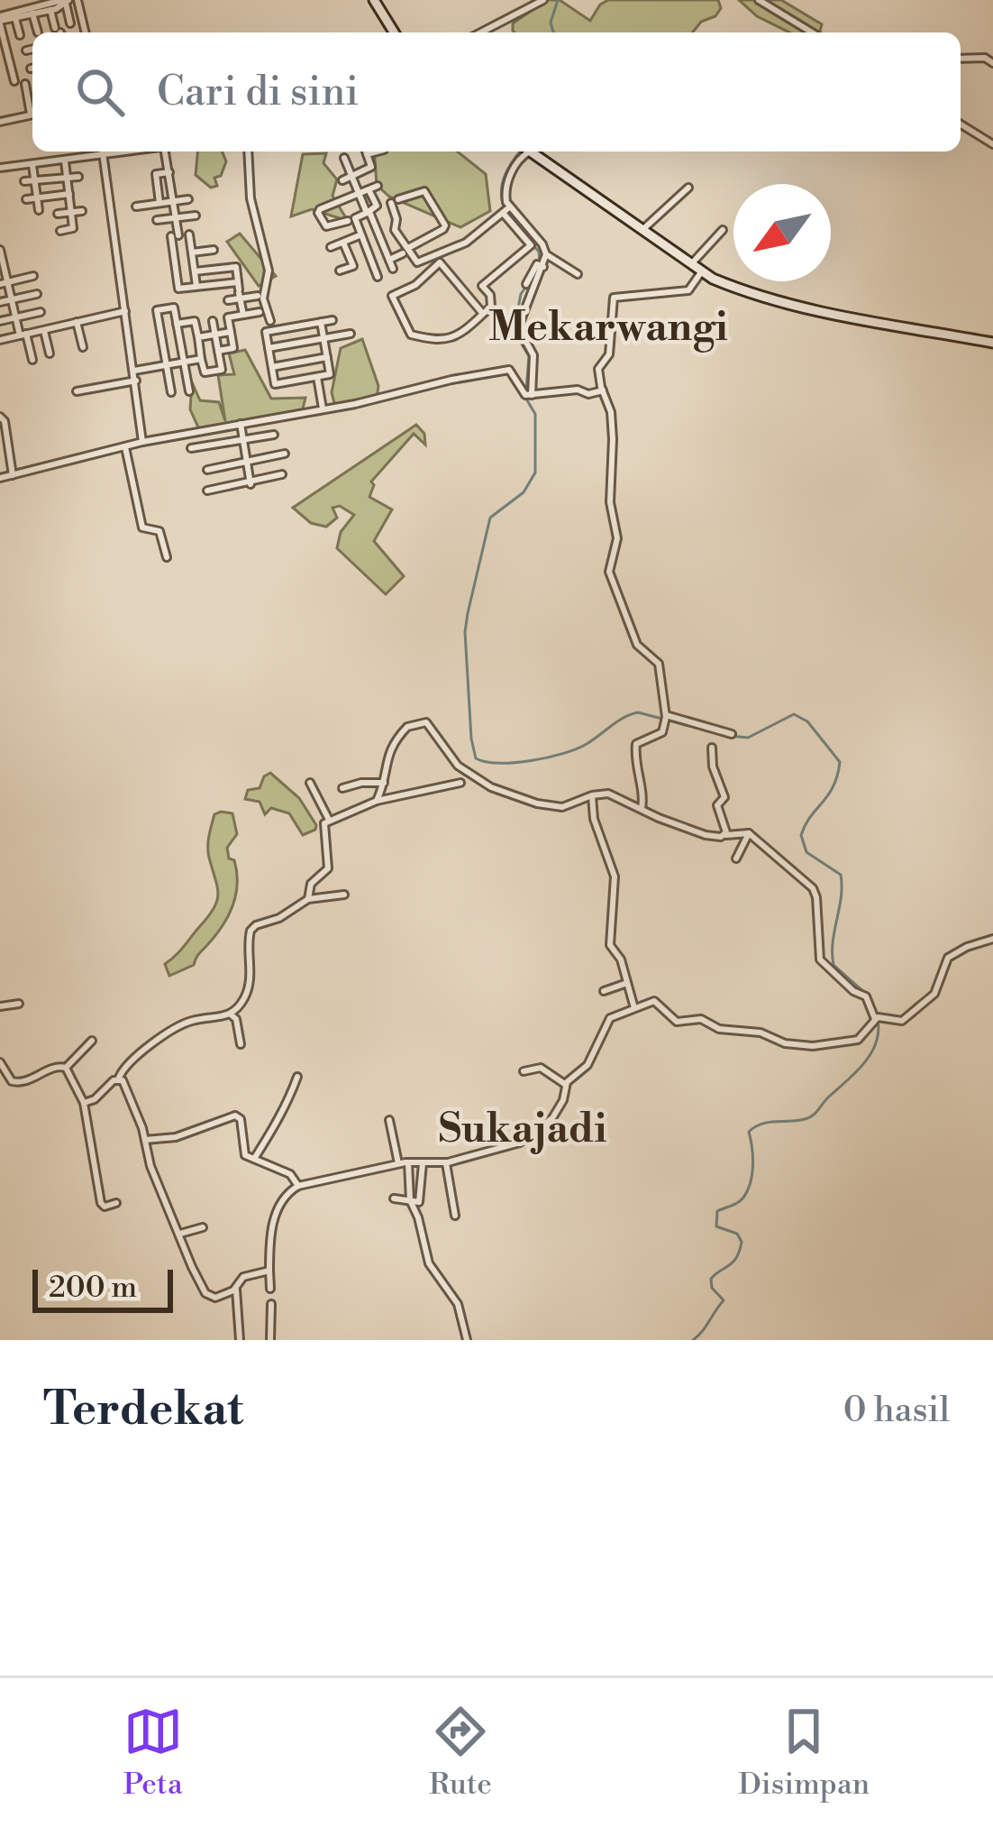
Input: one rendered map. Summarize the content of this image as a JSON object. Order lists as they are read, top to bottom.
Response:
{
  "districts": ["Mekarwangi", "Sukajadi"],
  "scale_bar": "200 m",
  "north": "bottom left",
  "page": {
    "search": "Cari di sini",
    "scale": "200 m",
    "heading": ["Terdekat", "0 hasil"],
    "nav": ["Peta", "Rute", "Disimpan"]
  }
}
